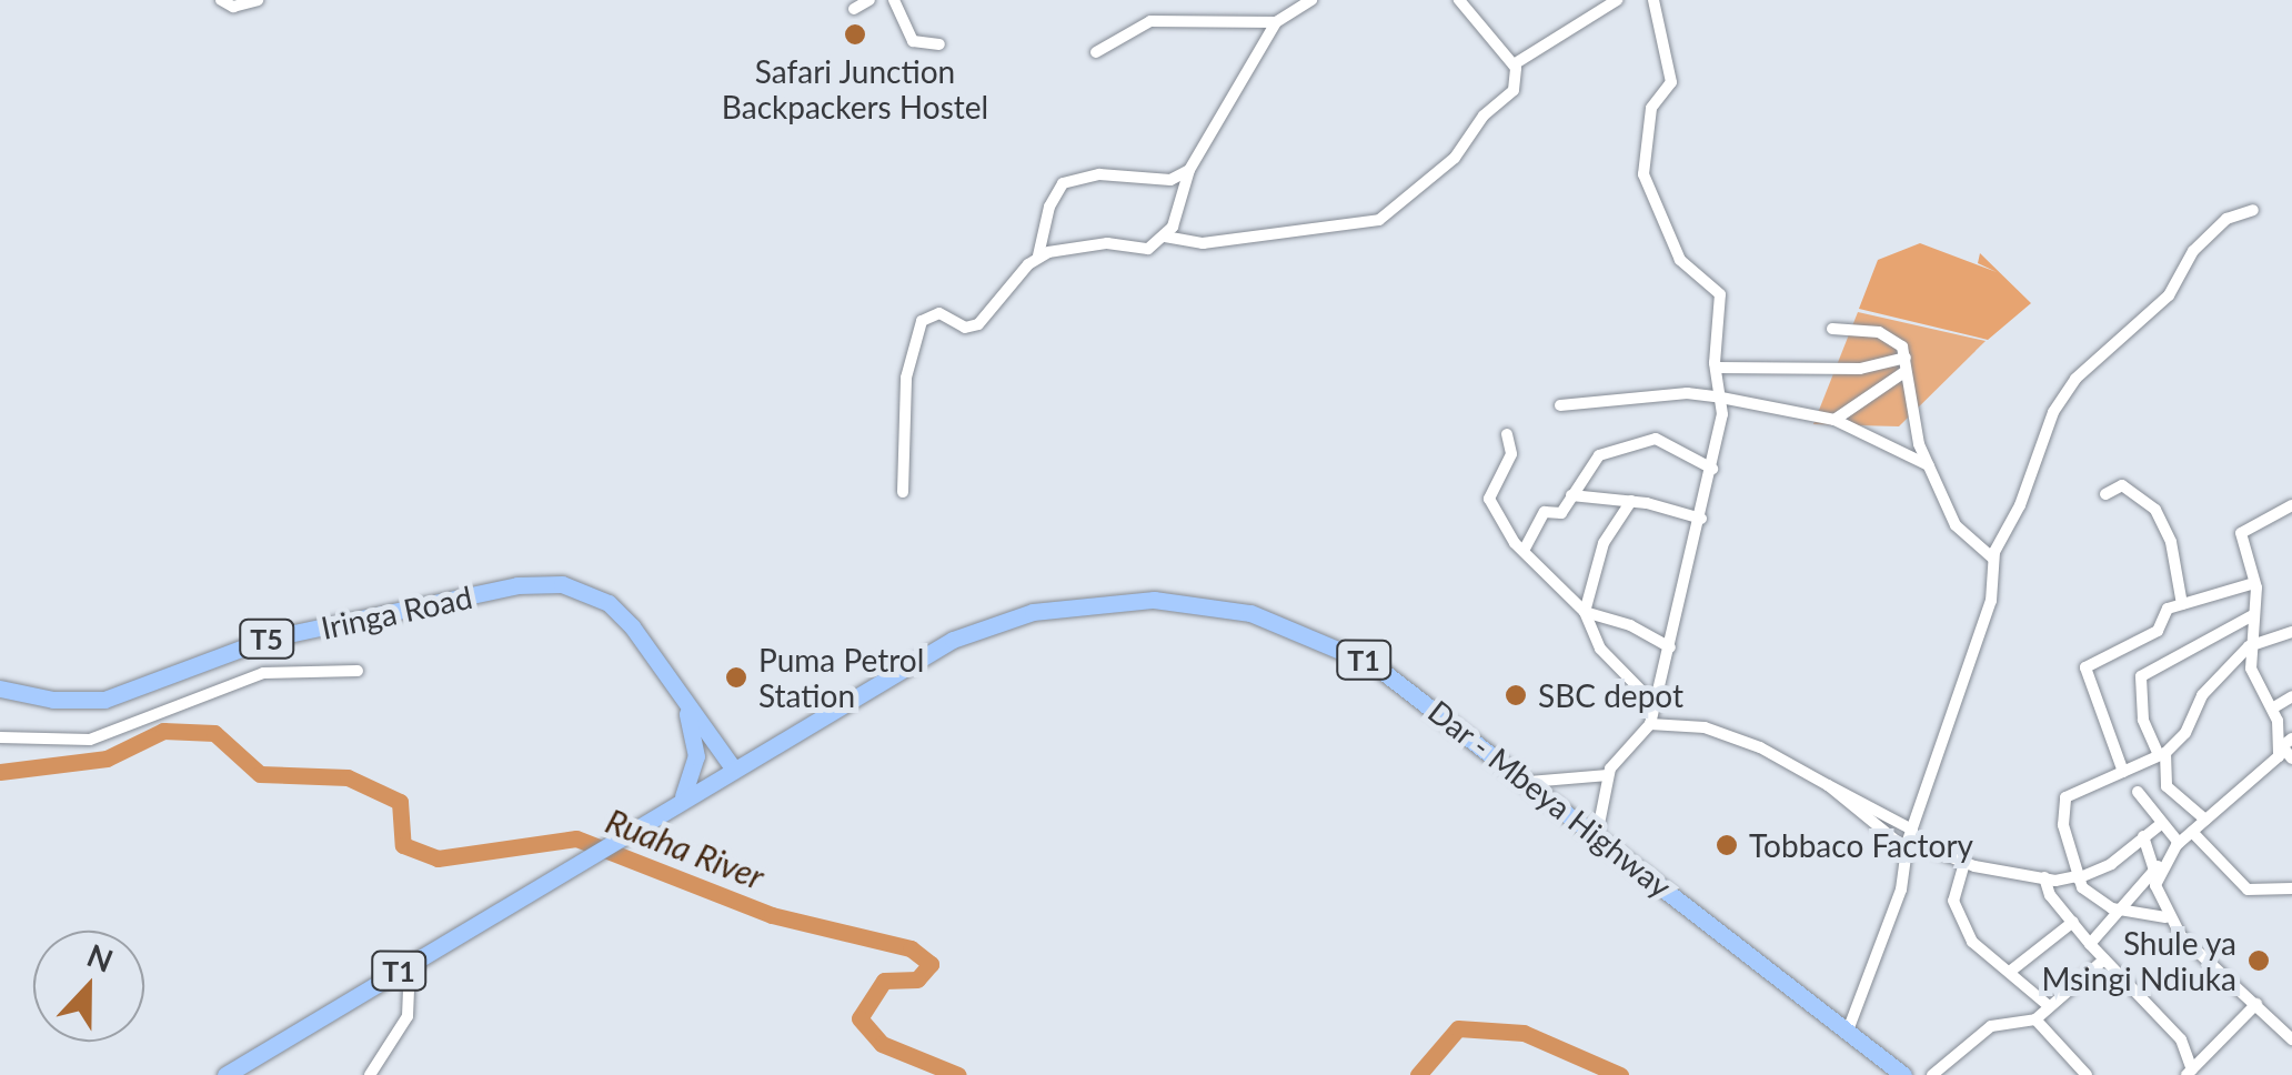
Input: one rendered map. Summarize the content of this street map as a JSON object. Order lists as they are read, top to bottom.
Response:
{
  "streets": {
    "highway": [
      "Iringa Road",
      "T5",
      "T1",
      "Dar - Mbeya Highway"
    ]
  },
  "crossings": [
    ["Iringa Road", "T5"],
    ["T5", "T1"],
    ["T5", "Dar - Mbeya Highway"],
    ["T1", "Dar - Mbeya Highway"]
  ],
  "water": ["Ruaha River"],
  "places": [
    "Safari Junction Backpackers Hostel",
    "Puma Petrol Station",
    "SBC depot",
    "Tobbaco Factory",
    "Shule ya Msingi Ndiuka"
  ],
  "north": "top"
}
